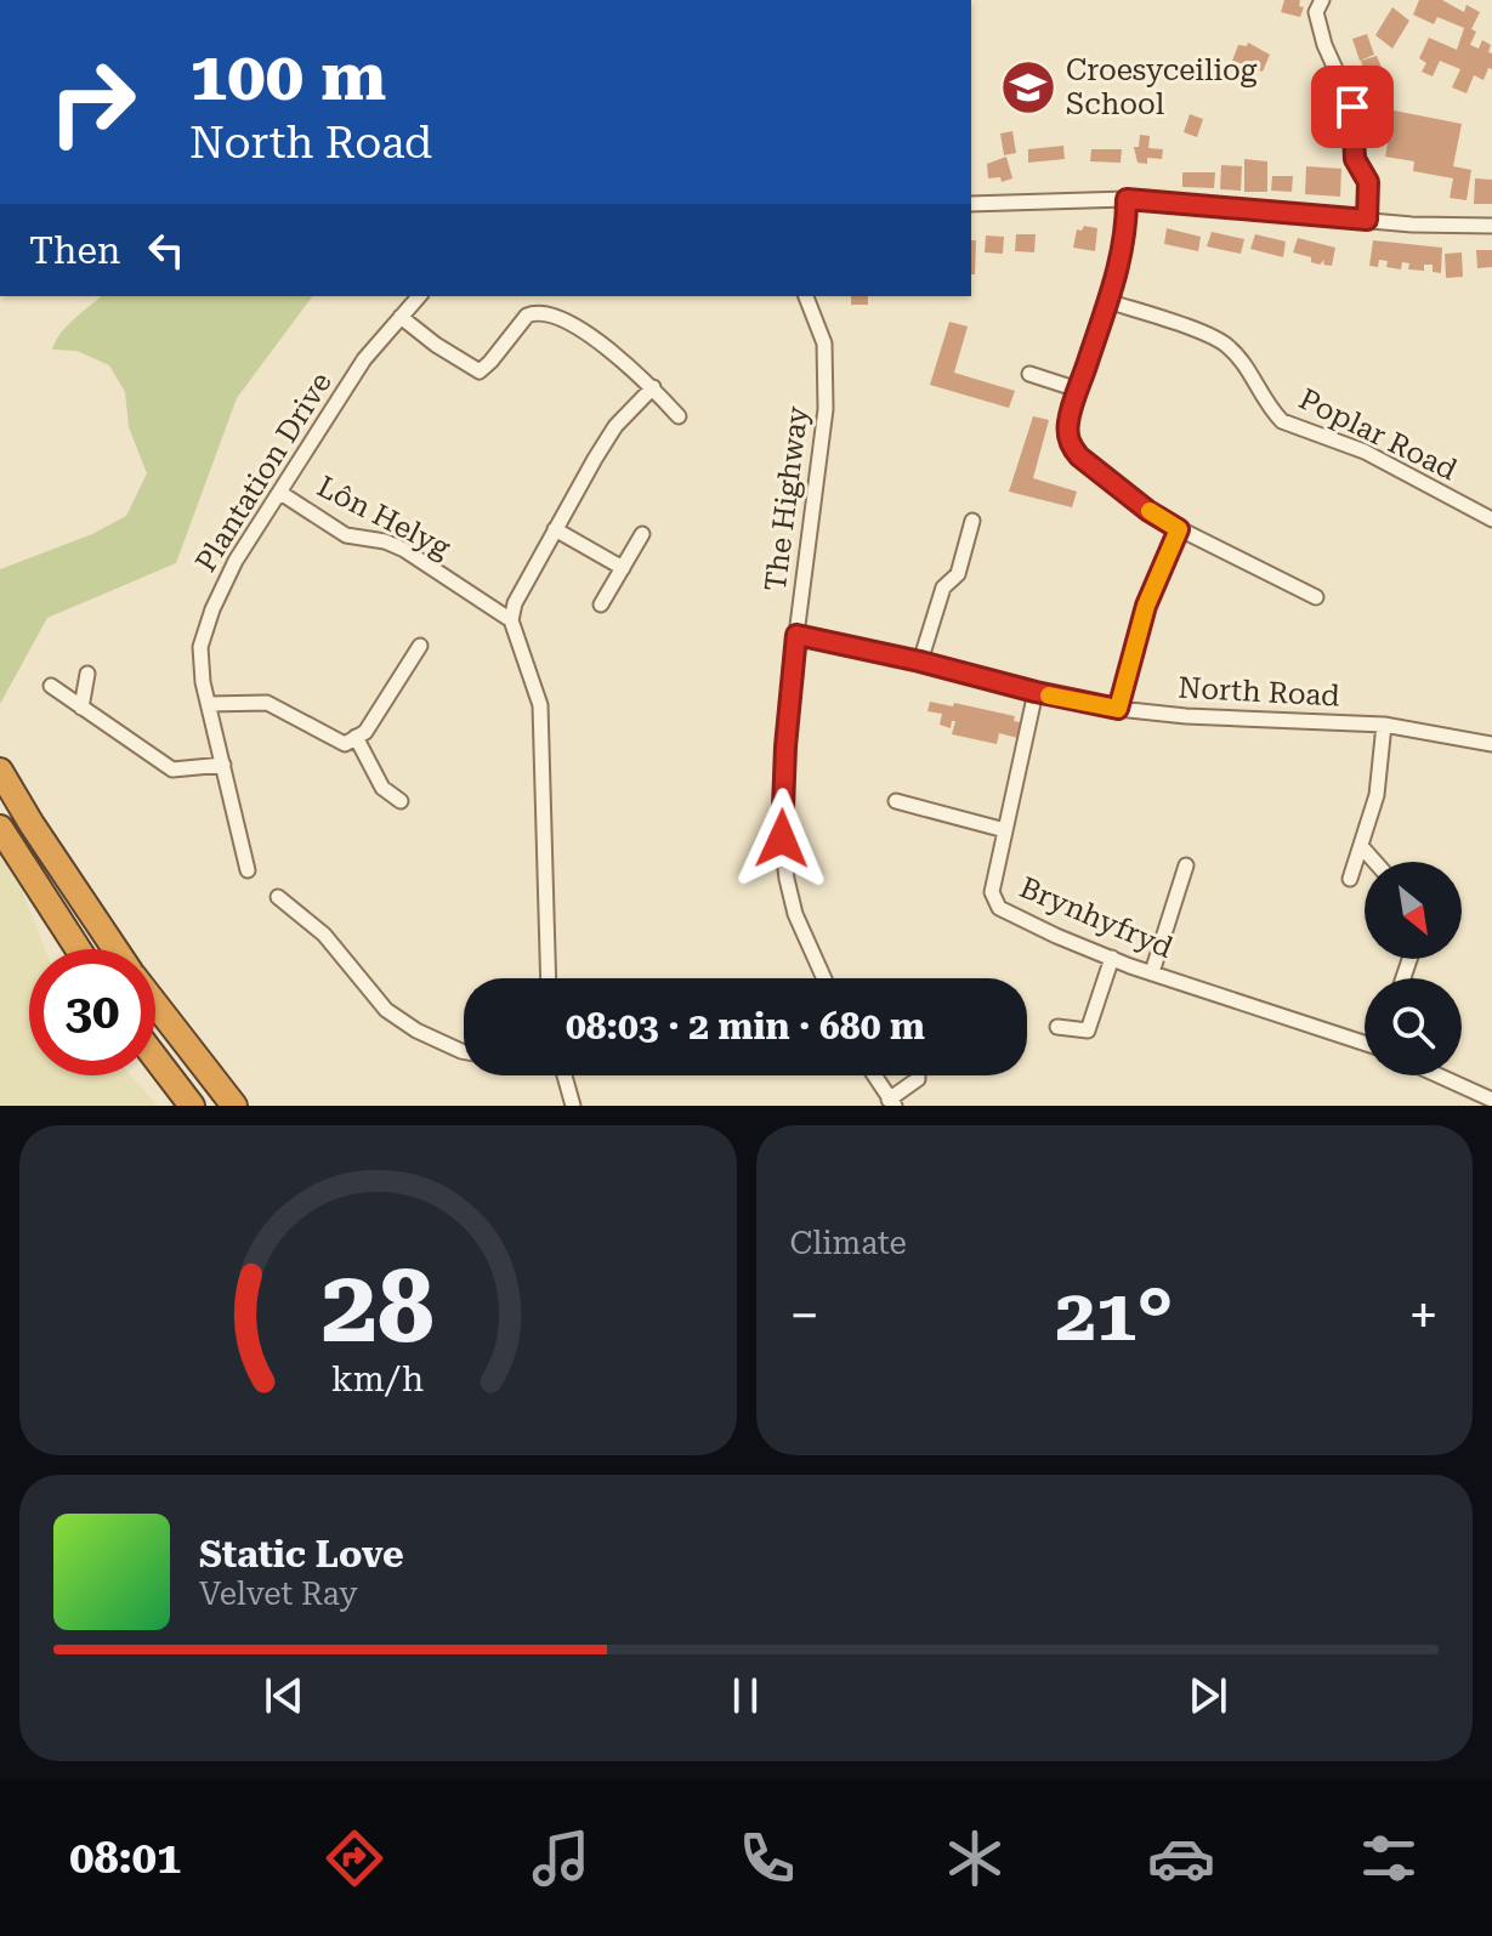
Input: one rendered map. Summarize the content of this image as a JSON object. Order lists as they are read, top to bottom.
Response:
{
  "streets": {
    "street": [
      "Poplar Road",
      "Plantation Drive",
      "The Highway",
      "Lôn Helyg",
      "North Road",
      "Brynhyfryd"
    ]
  },
  "crossings": [
    ["Plantation Drive", "Lôn Helyg"],
    ["The Highway", "North Road"],
    ["North Road", "Brynhyfryd"]
  ],
  "places": {
    "school or university": ["Croesyceiliog School"]
  },
  "north": "bottom right",
  "page": {
    "turn": ["100 m", "North Road"],
    "then": "Then",
    "limit": "30",
    "trip": "08:03 · 2 min · 680 m",
    "tile": "Climate",
    "heat": ["−", "21°", "+"],
    "song": ["Static Love", "Velvet Ray"],
    "tabs": "08:01",
    "gauge": ["28", "km/h"]
  }
}
